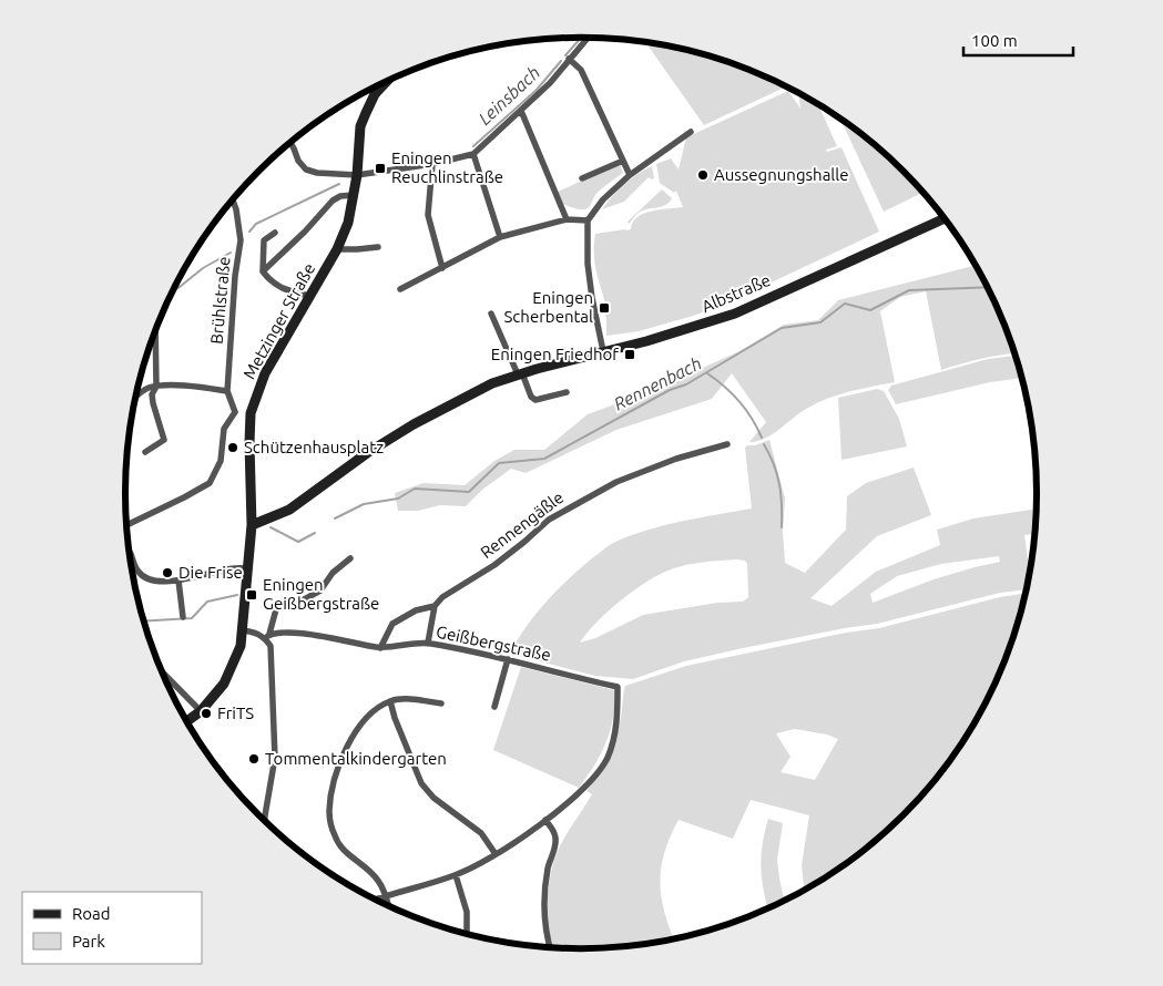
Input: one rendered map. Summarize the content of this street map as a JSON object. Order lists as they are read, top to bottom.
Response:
{
  "streets": {
    "main road": ["Albstraße", "Metzinger Straße"],
    "street": ["Brühlstraße", "Rennengäßle", "Geißbergstraße"]
  },
  "crossings": [
    ["Albstraße", "Metzinger Straße"],
    ["Rennengäßle", "Geißbergstraße"]
  ],
  "water": ["Leinsbach", "Rennenbach"],
  "places": {
    "transit": [
      "Eningen Reuchlinstraße",
      "Eningen Scherbental",
      "Eningen Friedhof",
      "Eningen Geißbergstraße"
    ],
    "other": [
      "Aussegnungshalle",
      "Schützenhausplatz",
      "Die Frise",
      "FriTS",
      "Tommentalkindergarten"
    ]
  },
  "legend": ["Road", "Park"],
  "scale_bar": "100 m"
}
